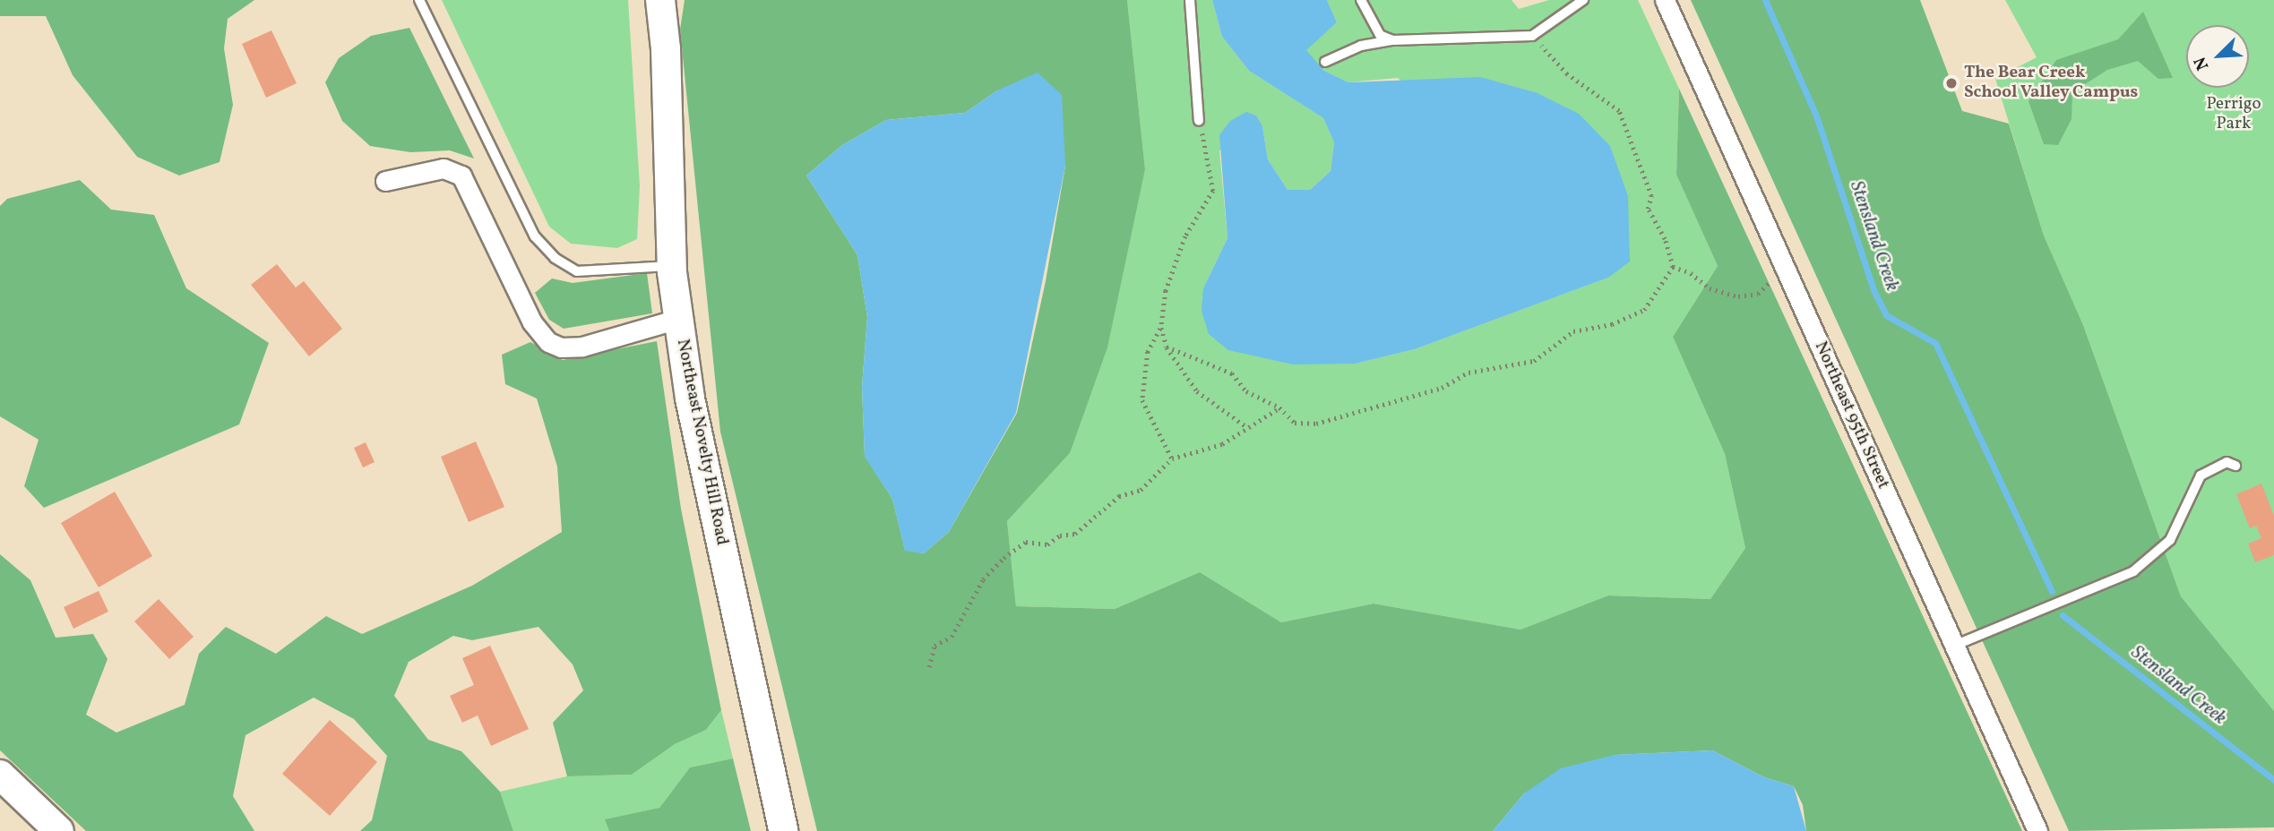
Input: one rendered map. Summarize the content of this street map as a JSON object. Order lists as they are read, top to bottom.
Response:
{
  "streets": {
    "main road": ["Northeast Novelty Hill Road"],
    "street": ["Northeast 95th Street"]
  },
  "water": ["Stensland Creek"],
  "parks": ["Perrigo Park"],
  "places": ["The Bear Creek School Valley Campus"],
  "north": "bottom left"
}
